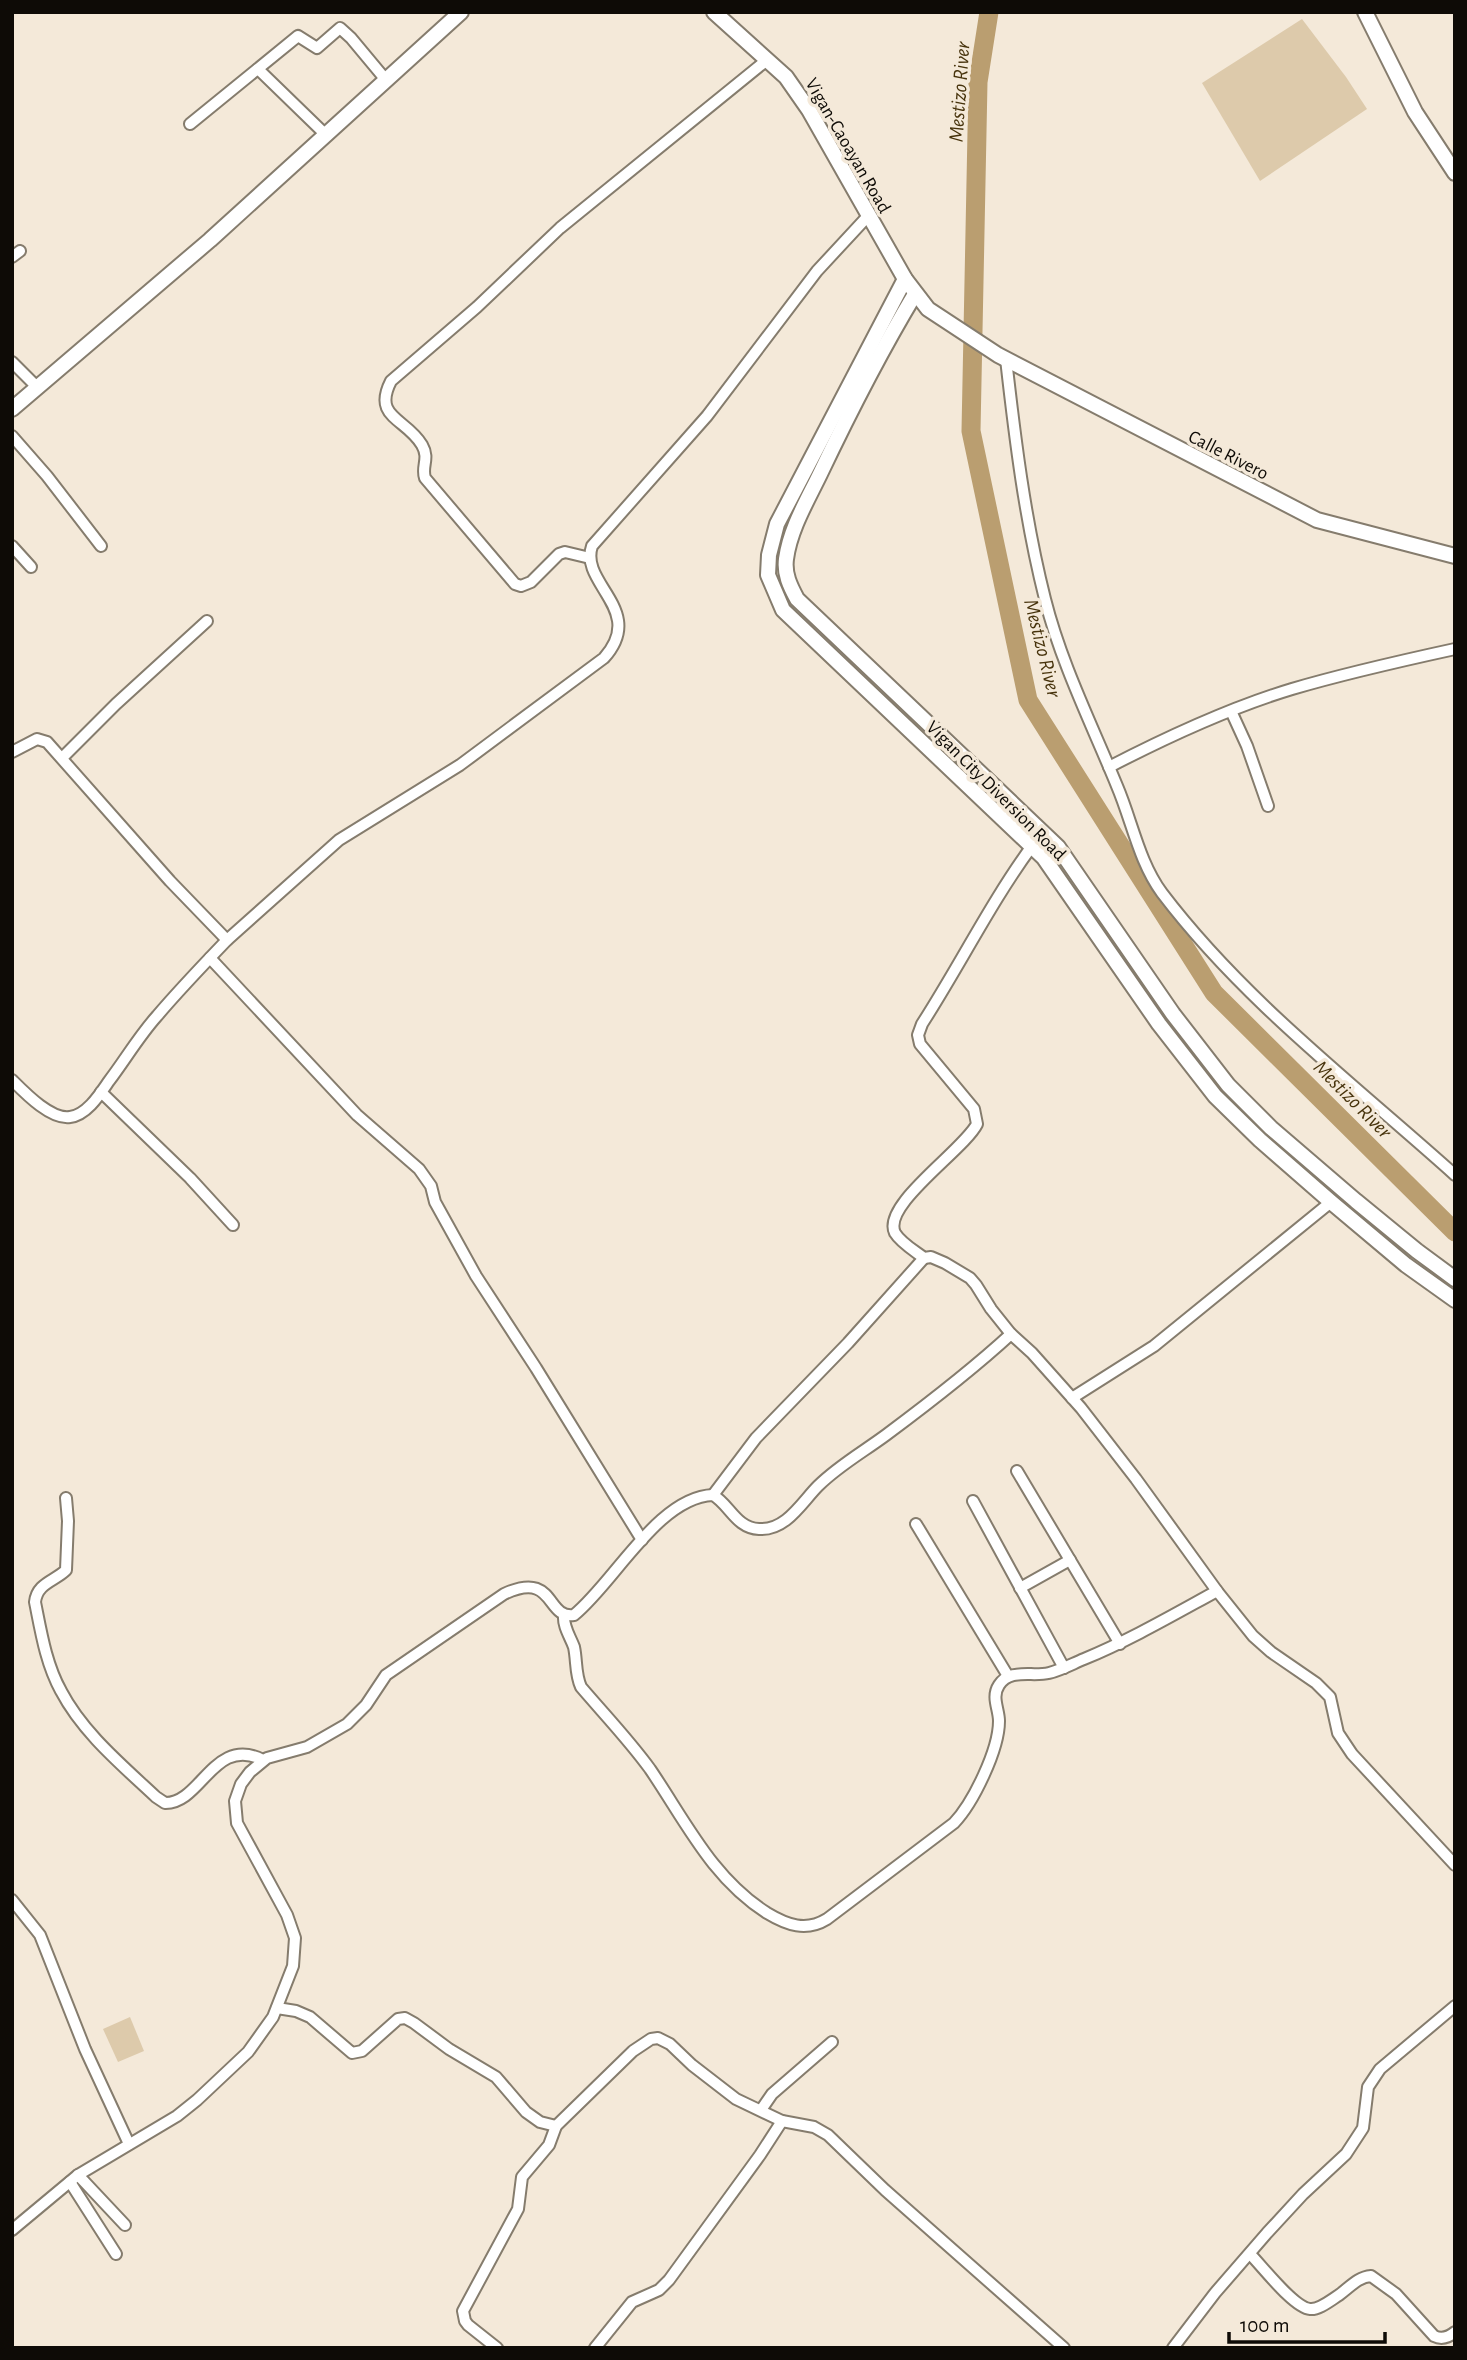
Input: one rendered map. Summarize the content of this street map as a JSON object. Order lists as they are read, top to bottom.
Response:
{
  "streets": {
    "main road": ["Vigan-Caoayan Road", "Calle Rivero", "Vigan City Diversion Road"]
  },
  "crossings": [
    ["Vigan-Caoayan Road", "Calle Rivero"],
    ["Vigan-Caoayan Road", "Vigan City Diversion Road"]
  ],
  "water": ["Mestizo River"],
  "scale_bar": "100 m"
}
